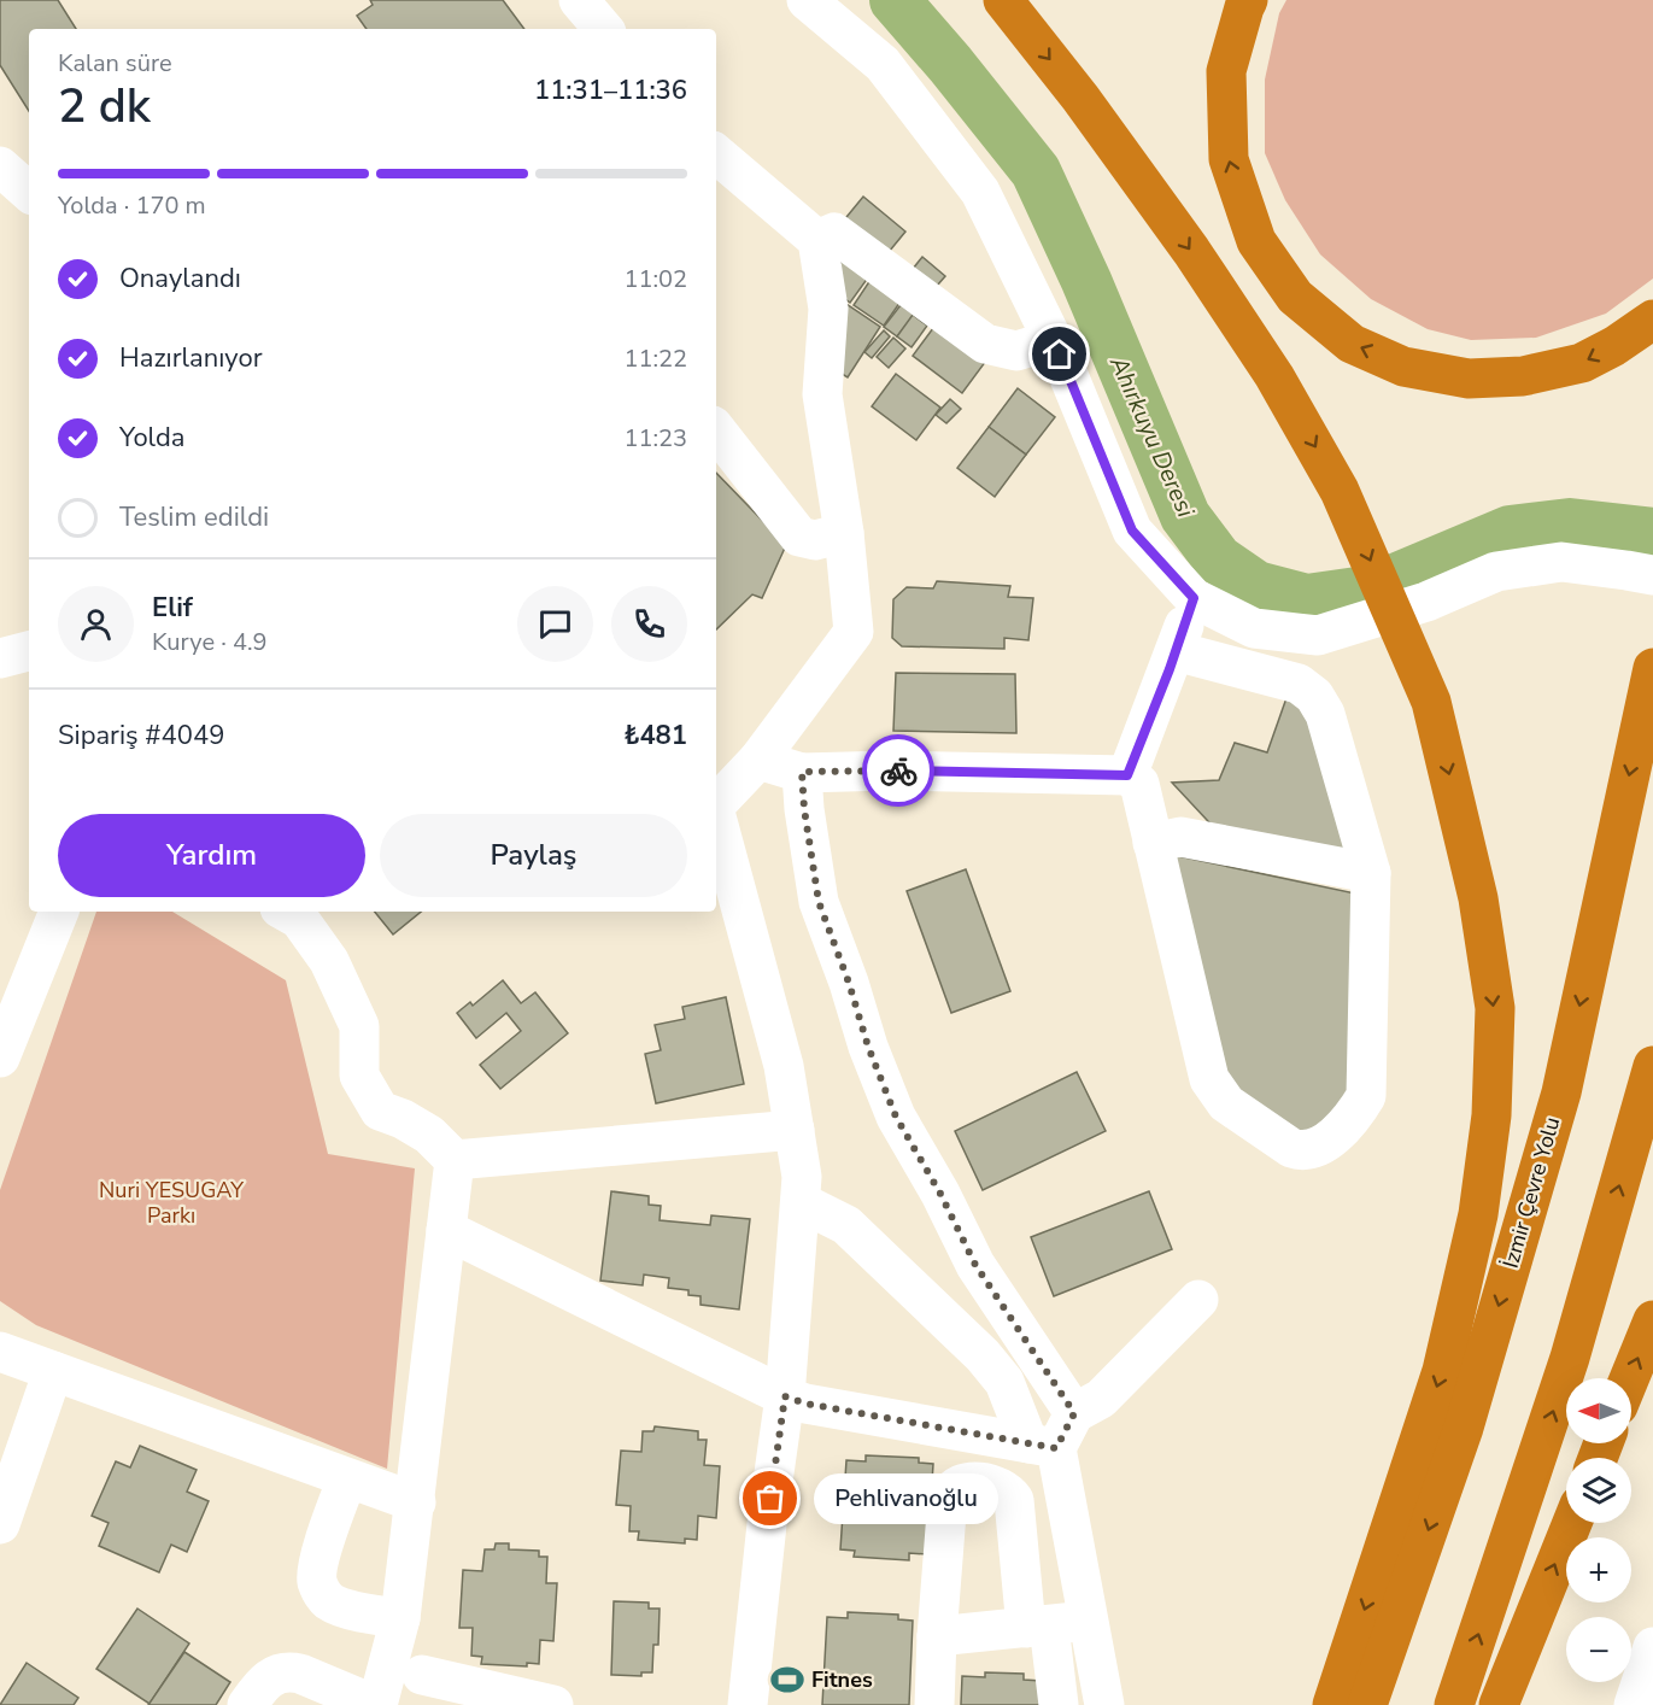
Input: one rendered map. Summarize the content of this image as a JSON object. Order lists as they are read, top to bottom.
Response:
{
  "streets": {
    "highway": ["İzmir Çevre Yolu"]
  },
  "water": ["Ahırkuyu Deresi"],
  "parks": ["Nuri YESUGAY Parkı"],
  "places": {
    "other": ["Pehlivanoğlu"],
    "sports": ["Fitnes"]
  },
  "north": "left",
  "page": {
    "heading": ["2 dk", "Kalan süre", "11:31–11:36"],
    "panel": [
      "Elif",
      "Kurye · 4.9",
      "Sipariş #4049",
      "₺481"
    ],
    "bar": "Yolda · 170 m",
    "list": [
      ["Onaylandı", "11:02"],
      ["Hazırlanıyor", "11:22"],
      ["Yolda", "11:23"],
      "Teslim edildi"
    ],
    "buttons": ["Yardım", "Paylaş"],
    "map_buttons": ["+", "−"],
    "bubble": "Pehlivanoğlu"
  }
}
